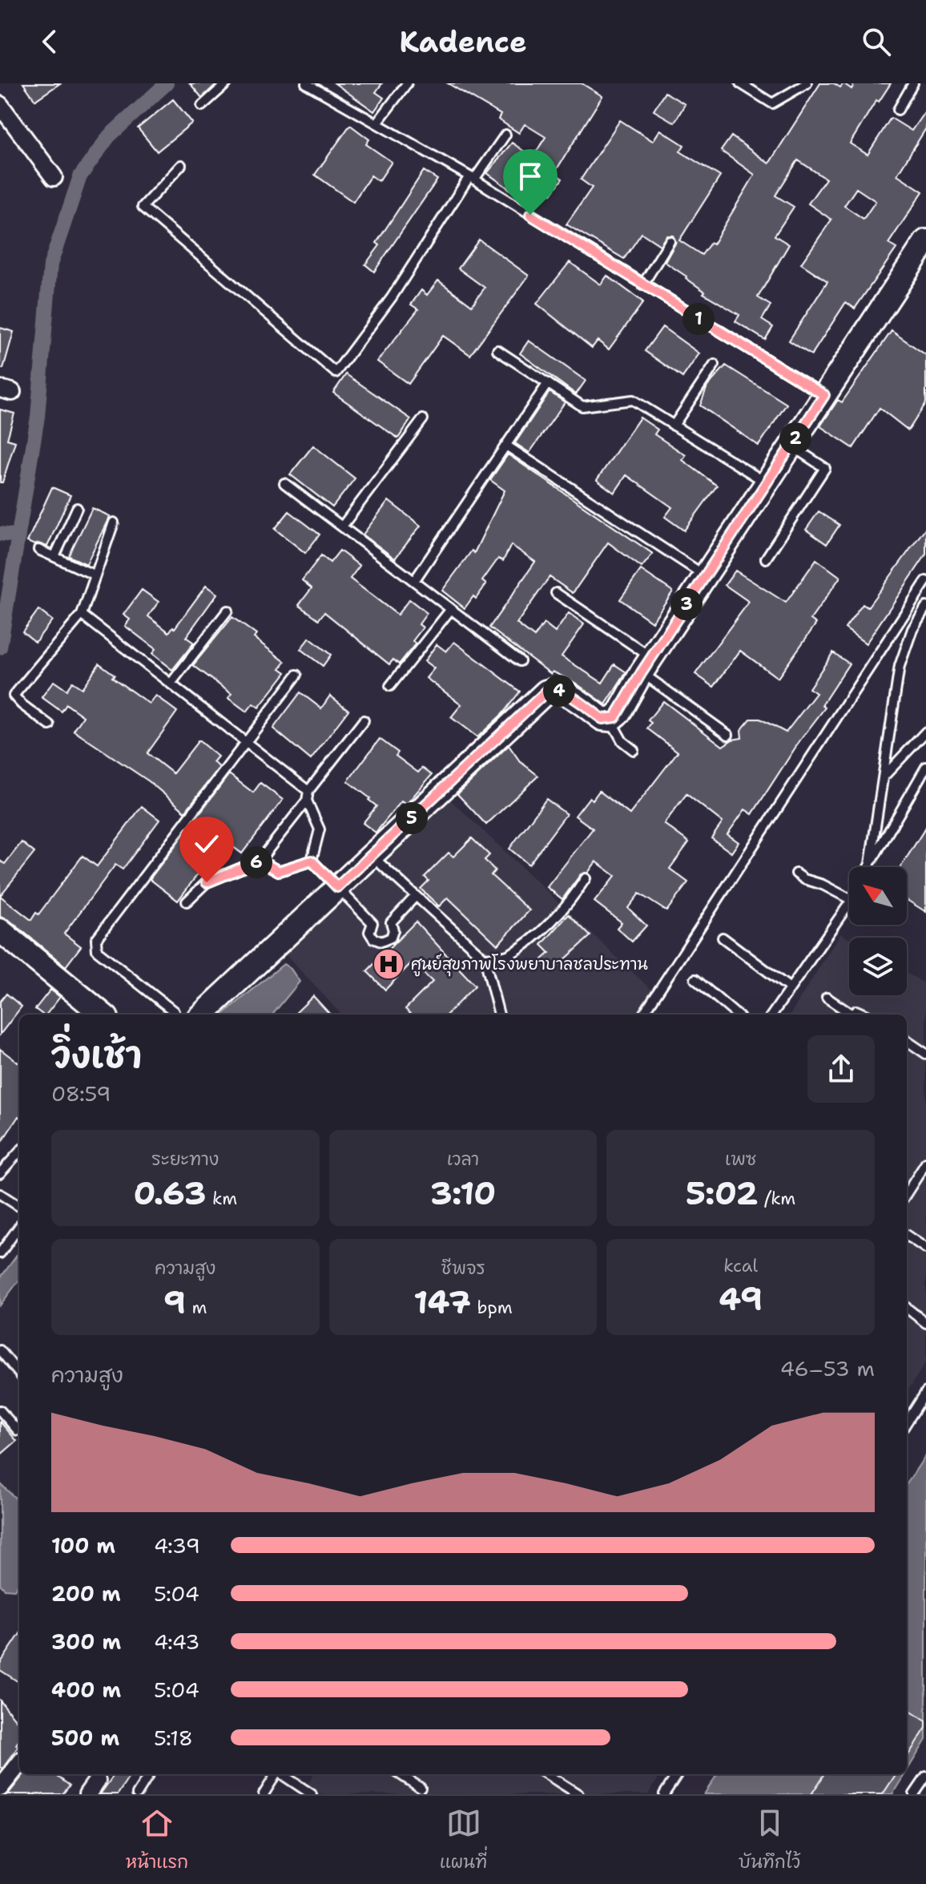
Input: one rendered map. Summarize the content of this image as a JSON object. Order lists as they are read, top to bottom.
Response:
{
  "places": {
    "hospital": ["ศูนย์สุขภาพโรงพยาบาลชลประทาน"]
  },
  "north": "top left",
  "page": {
    "header": "Kadence",
    "pins": [
      "1",
      "2",
      "3",
      "4",
      "5",
      "6"
    ],
    "heading": ["วิ่งเช้า", "08:59"],
    "stats": [
      ["ระยะทาง", "0.63 km"],
      ["เวลา", "3:10"],
      ["เพซ", "5:02 /km"],
      ["ความสูง", "9 m"],
      ["ชีพจร", "147 bpm"],
      ["kcal", "49"]
    ],
    "chart": ["ความสูง", "46–53 m"],
    "list": [
      {
        "name": "100 m",
        "note": "4:39"
      },
      {
        "name": "200 m",
        "note": "5:04"
      },
      {
        "name": "300 m",
        "note": "4:43"
      },
      {
        "name": "400 m",
        "note": "5:04"
      },
      {
        "name": "500 m",
        "note": "5:18"
      }
    ],
    "tabs": ["หน้าแรก", "แผนที่", "บันทึกไว้"]
  }
}
